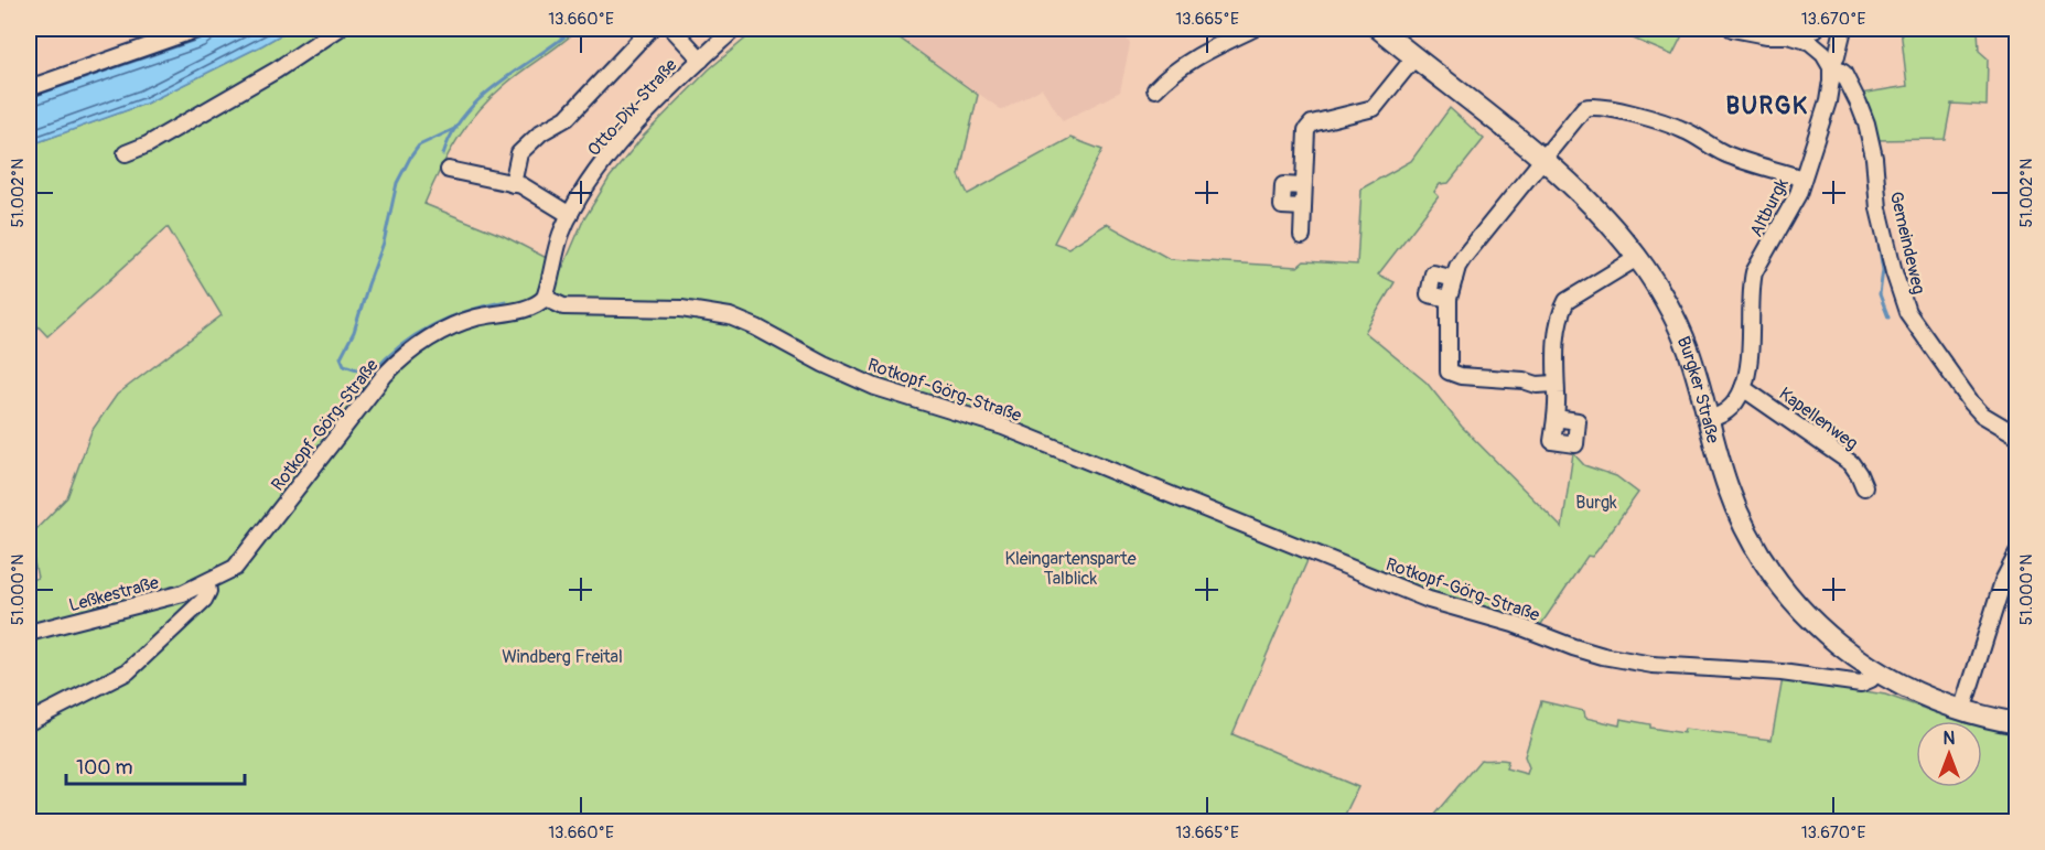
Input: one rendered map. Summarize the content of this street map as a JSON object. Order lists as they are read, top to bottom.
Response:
{
  "streets": {
    "main road": ["Burgker Straße"],
    "street": [
      "Otto-Dix-Straße",
      "Altburgk",
      "Gemeindeweg",
      "Rotkopf-Görg-Straße",
      "Kapellenweg",
      "Leßkestraße"
    ]
  },
  "crossings": [
    ["Otto-Dix-Straße", "Rotkopf-Görg-Straße"],
    ["Altburgk", "Gemeindeweg"],
    ["Altburgk", "Burgker Straße"],
    ["Altburgk", "Kapellenweg"],
    ["Rotkopf-Görg-Straße", "Burgker Straße"],
    ["Rotkopf-Görg-Straße", "Leßkestraße"]
  ],
  "districts": ["BURGK"],
  "parks": ["Burgk", "Kleingartensparte Talblick", "Windberg Freital"],
  "scale_bar": "100 m",
  "north": "top",
  "coordinates": [
    "13.660°E",
    "13.665°E",
    "13.670°E",
    "51.002°N",
    "51.000°N"
  ]
}
